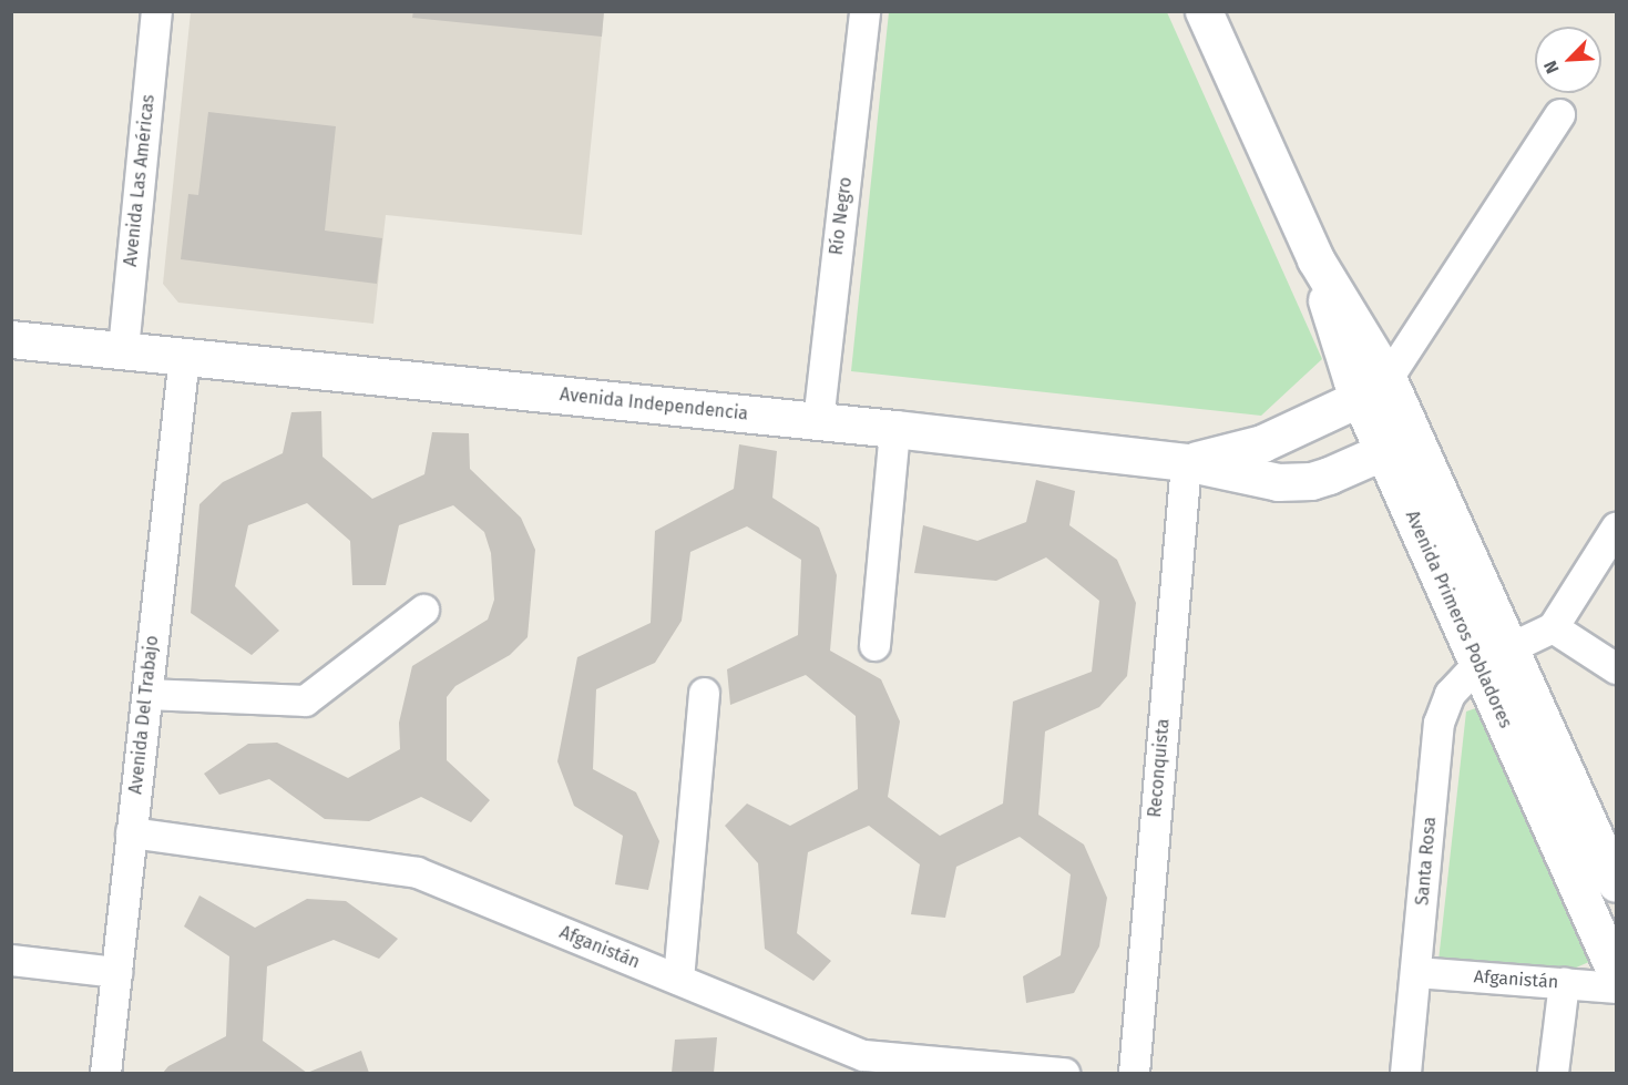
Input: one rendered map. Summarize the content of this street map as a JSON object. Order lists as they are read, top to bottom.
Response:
{
  "streets": {
    "street": [
      "Avenida Las Américas",
      "Río Negro",
      "Avenida Independencia",
      "Avenida Primeros Pobladores",
      "Avenida Del Trabajo",
      "Reconquista",
      "Santa Rosa",
      "Afganistán"
    ]
  },
  "crossings": [
    ["Avenida Las Américas", "Avenida Independencia"],
    ["Río Negro", "Avenida Independencia"],
    ["Avenida Independencia", "Avenida Primeros Pobladores"],
    ["Avenida Independencia", "Avenida Del Trabajo"],
    ["Avenida Independencia", "Reconquista"],
    ["Avenida Primeros Pobladores", "Santa Rosa"],
    ["Avenida Del Trabajo", "Afganistán"],
    ["Santa Rosa", "Afganistán"]
  ],
  "north": "bottom left"
}
